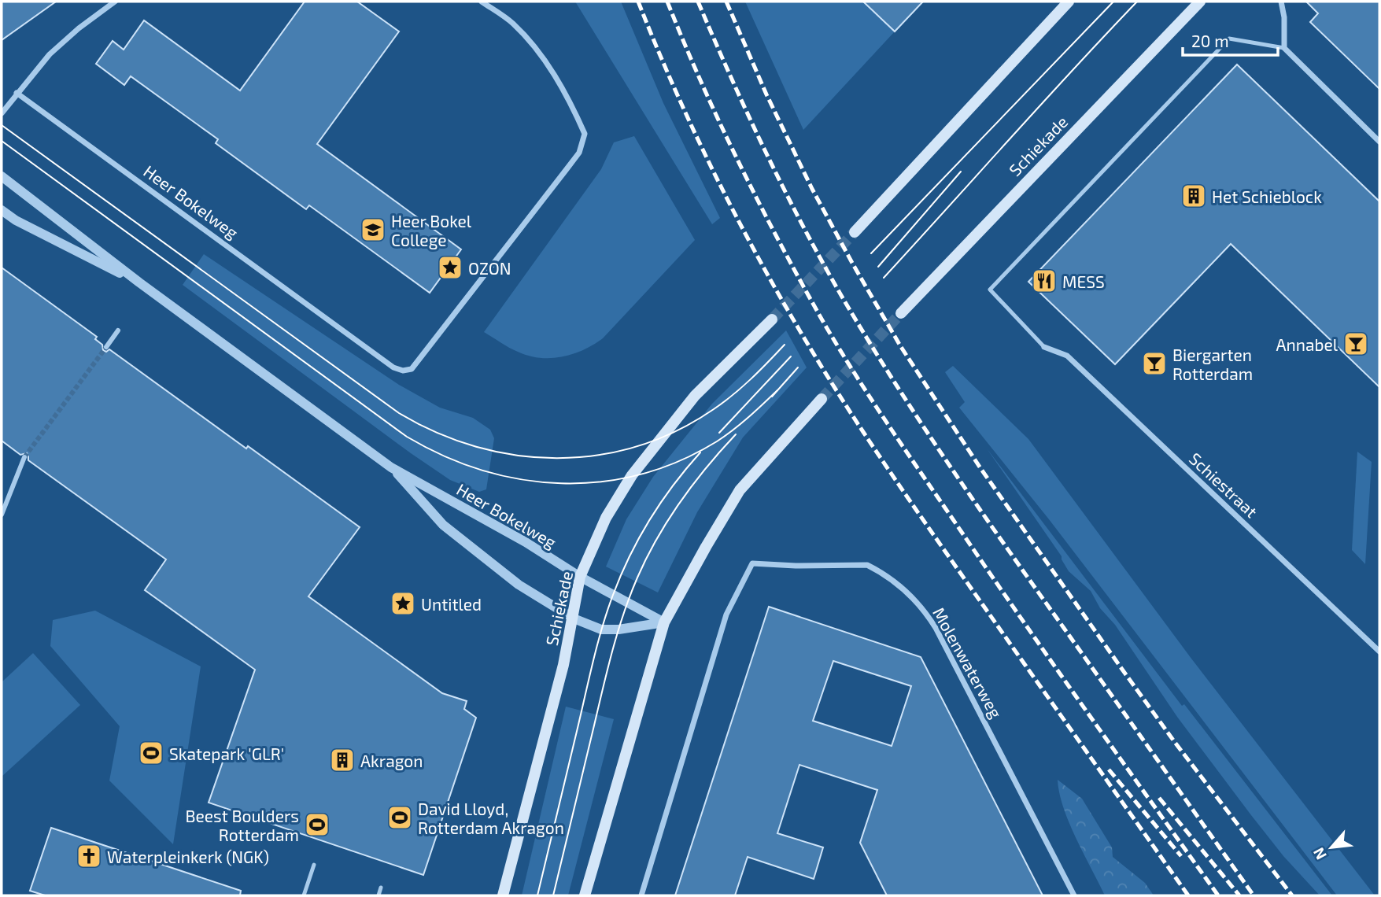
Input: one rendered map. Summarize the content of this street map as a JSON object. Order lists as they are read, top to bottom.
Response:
{
  "streets": {
    "main road": ["Schiekade"],
    "street": ["Heer Bokelweg", "Schiestraat", "Molenwaterweg"]
  },
  "crossings": [
    ["Schiekade", "Heer Bokelweg"]
  ],
  "places": {
    "building": ["Het Schieblock", "Akragon"],
    "school or university": ["Heer Bokel College"],
    "place": ["OZON", "Untitled"],
    "restaurant": ["MESS"],
    "bar": ["Annabel", "Biergarten Rotterdam"],
    "sports": ["Skatepark 'GLR'", "David Lloyd, Rotterdam Akragon", "Beest Boulders Rotterdam"],
    "church": ["Waterpleinkerk (NGK)"]
  },
  "scale_bar": "20 m",
  "north": "bottom left"
}
